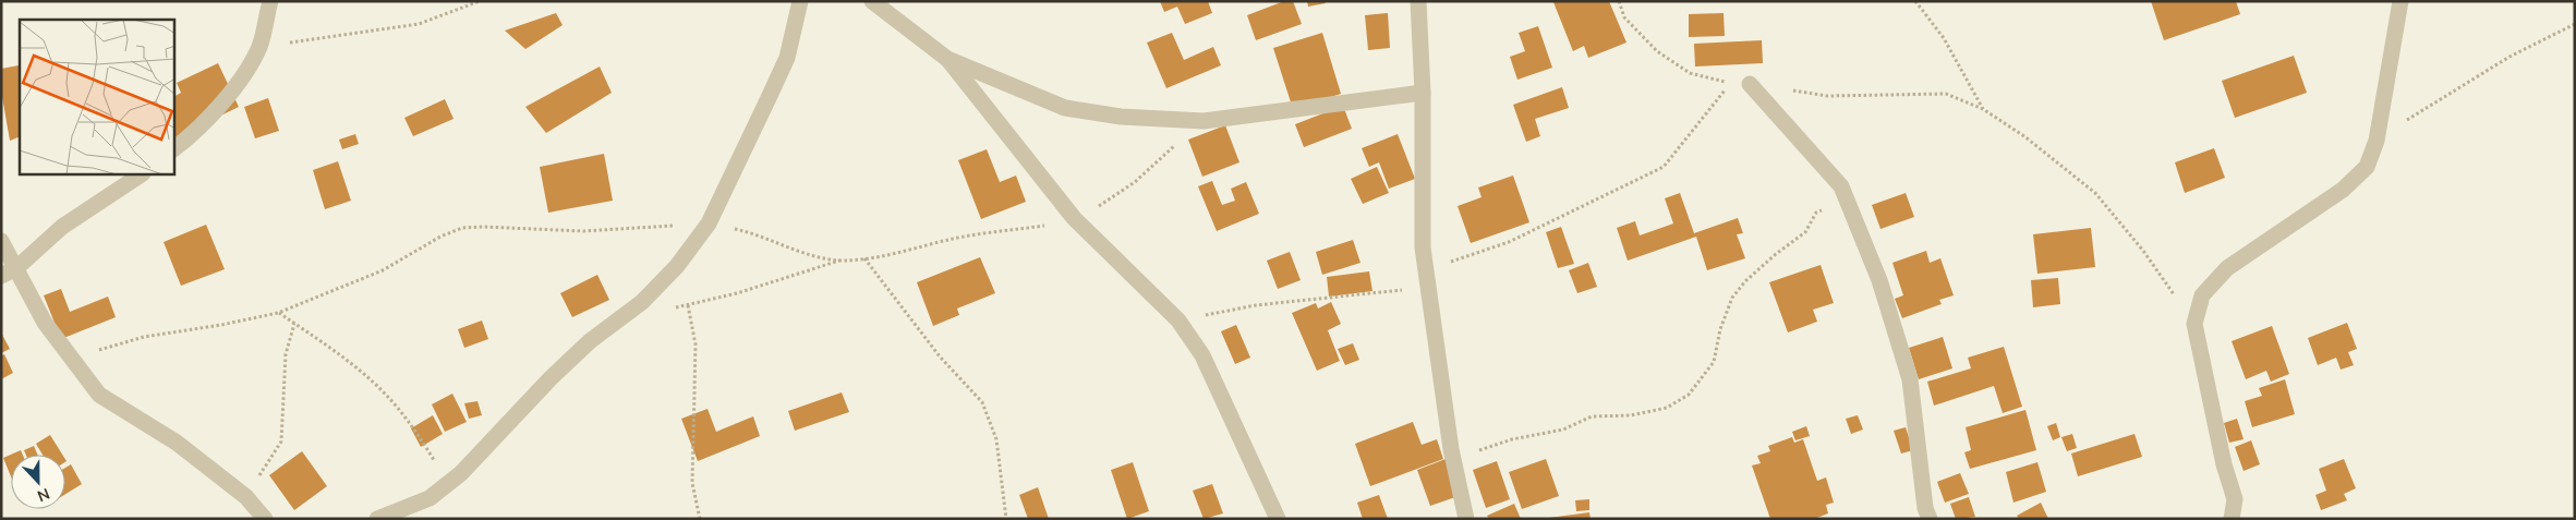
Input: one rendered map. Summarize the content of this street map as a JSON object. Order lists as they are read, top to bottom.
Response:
{
  "north": "bottom"
}
